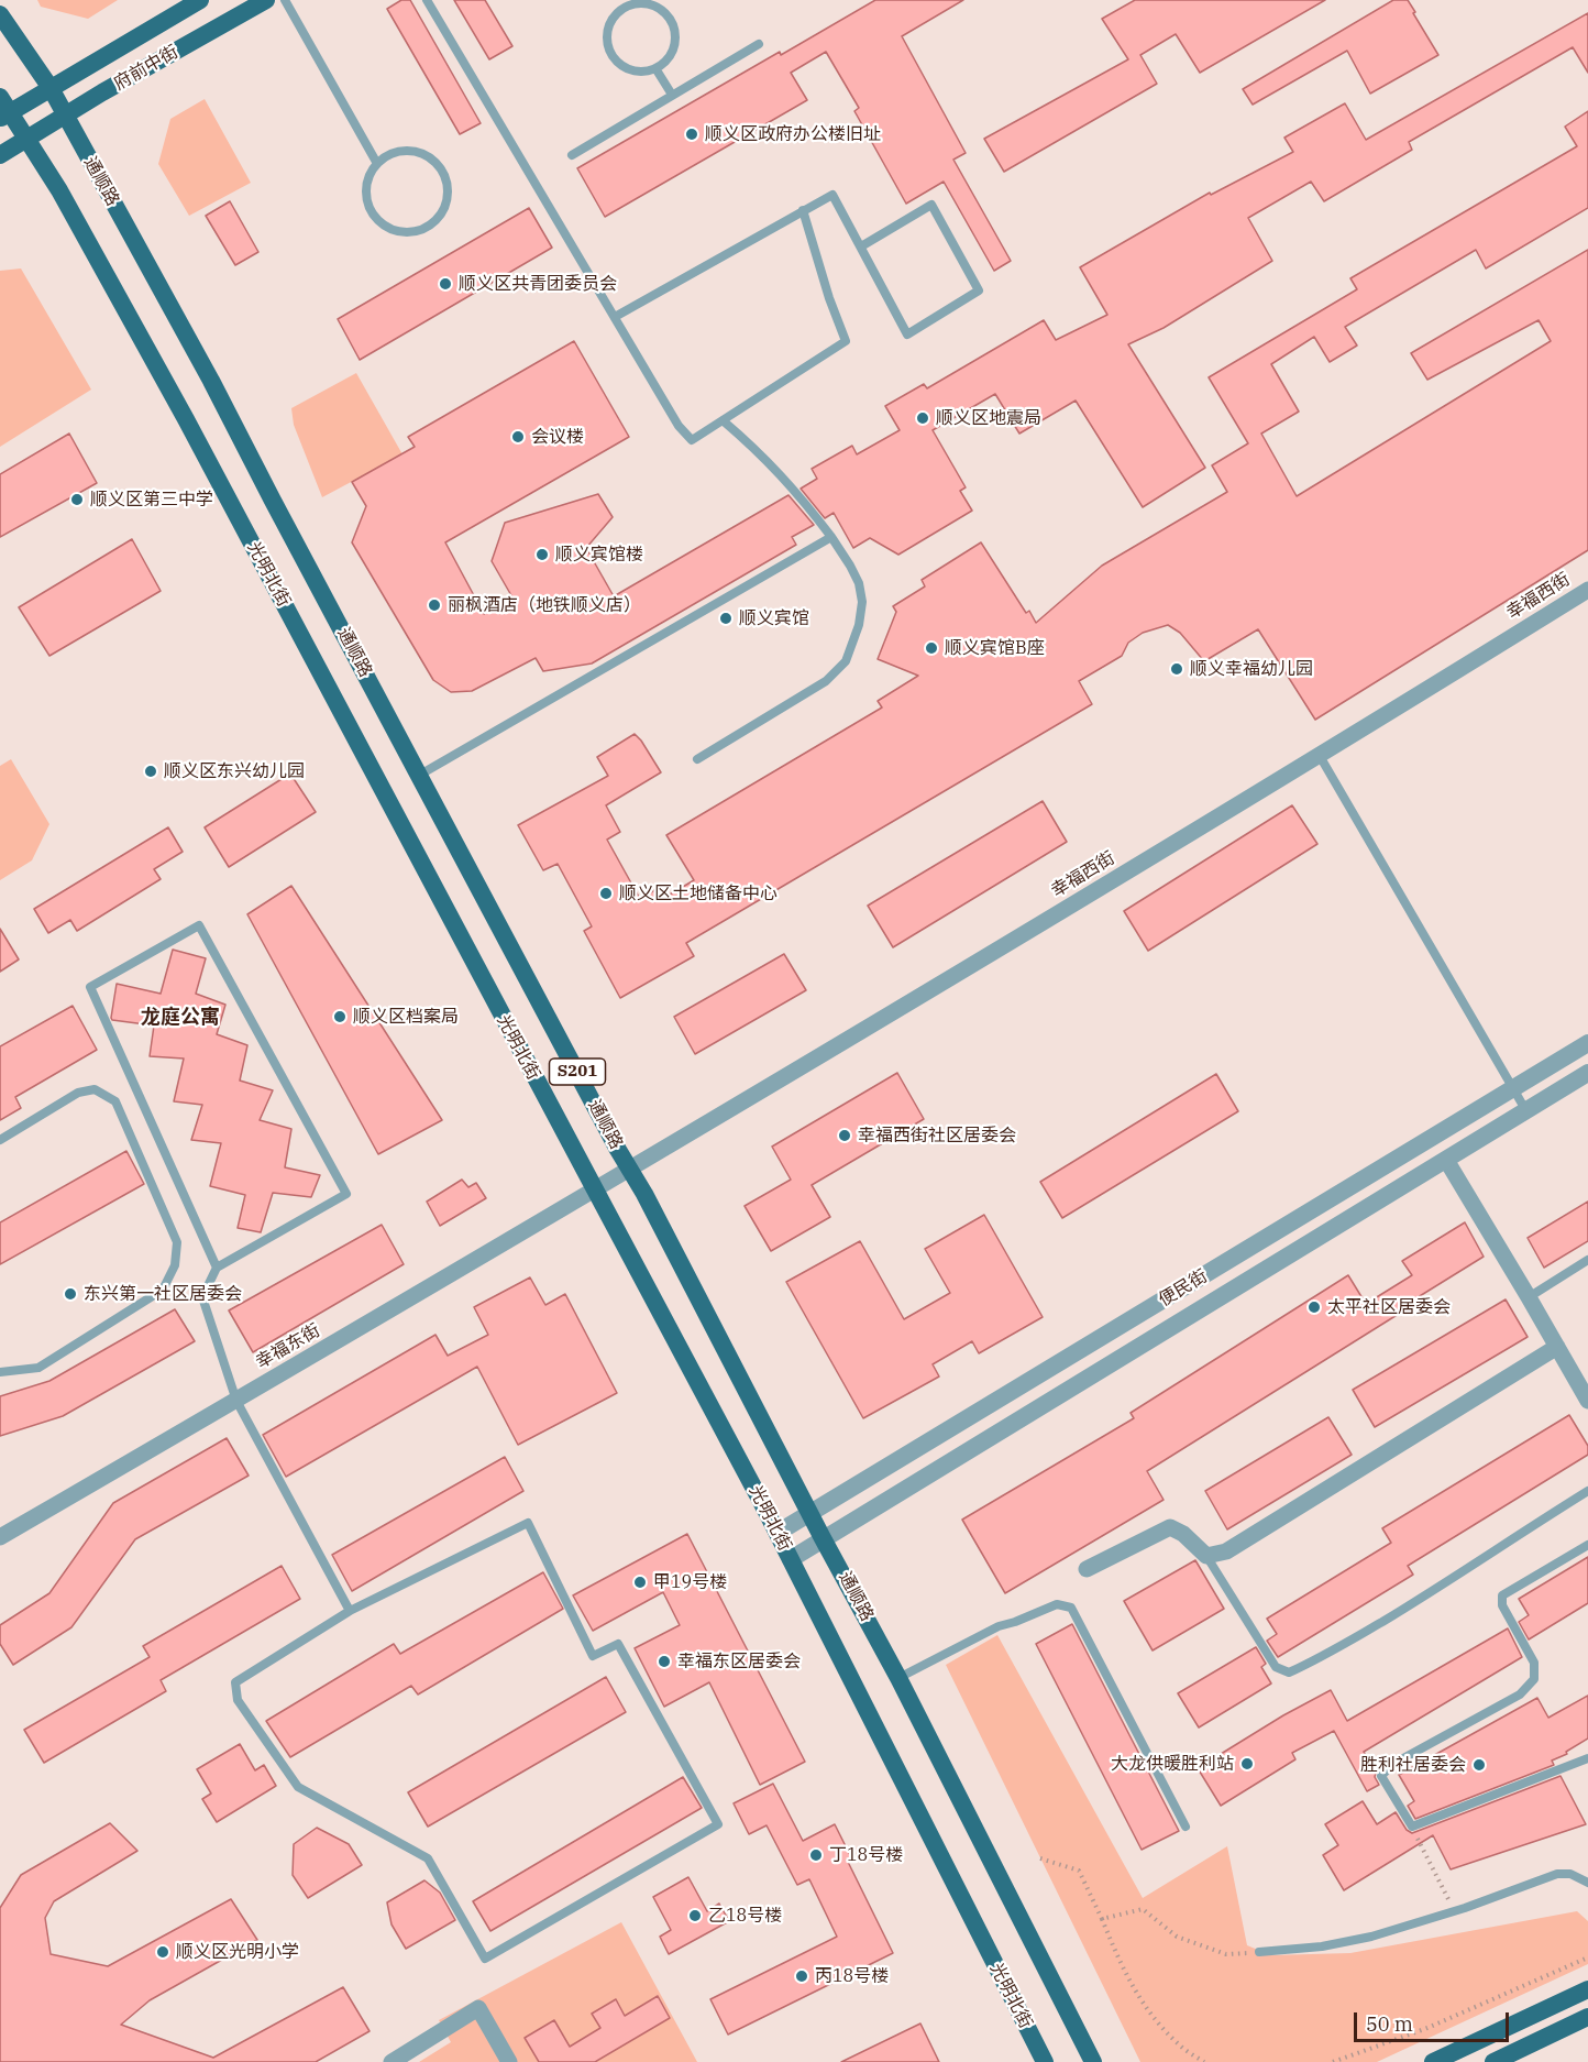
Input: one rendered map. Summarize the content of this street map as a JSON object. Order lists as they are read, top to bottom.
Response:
{
  "streets": {
    "main road": [
      "府前中街",
      "通顺路",
      "光明北街",
      "S201"
    ],
    "street": ["幸福西街", "便民街", "幸福东街"]
  },
  "crossings": [
    ["府前中街", "通顺路"],
    ["府前中街", "光明北街"],
    ["府前中街", "S201"],
    ["通顺路", "幸福西街"],
    ["通顺路", "S201"],
    ["通顺路", "便民街"],
    ["光明北街", "幸福西街"],
    ["光明北街", "便民街"],
    ["光明北街", "幸福东街"],
    ["幸福西街", "幸福东街"]
  ],
  "districts": ["龙庭公寓"],
  "places": [
    "顺义区政府办公楼旧址",
    "顺义区共青团委员会",
    "顺义区地震局",
    "会议楼",
    "顺义区第三中学",
    "顺义宾馆楼",
    "丽枫酒店（地铁顺义店）",
    "顺义宾馆",
    "顺义宾馆B座",
    "顺义幸福幼儿园",
    "顺义区东兴幼儿园",
    "顺义区土地储备中心",
    "顺义区档案局",
    "幸福西街社区居委会",
    "东兴第一社区居委会",
    "太平社区居委会",
    "甲19号楼",
    "幸福东区居委会",
    "大龙供暖胜利站",
    "胜利社居委会",
    "丁18号楼",
    "乙18号楼",
    "顺义区光明小学",
    "丙18号楼"
  ],
  "scale_bar": "50 m"
}
